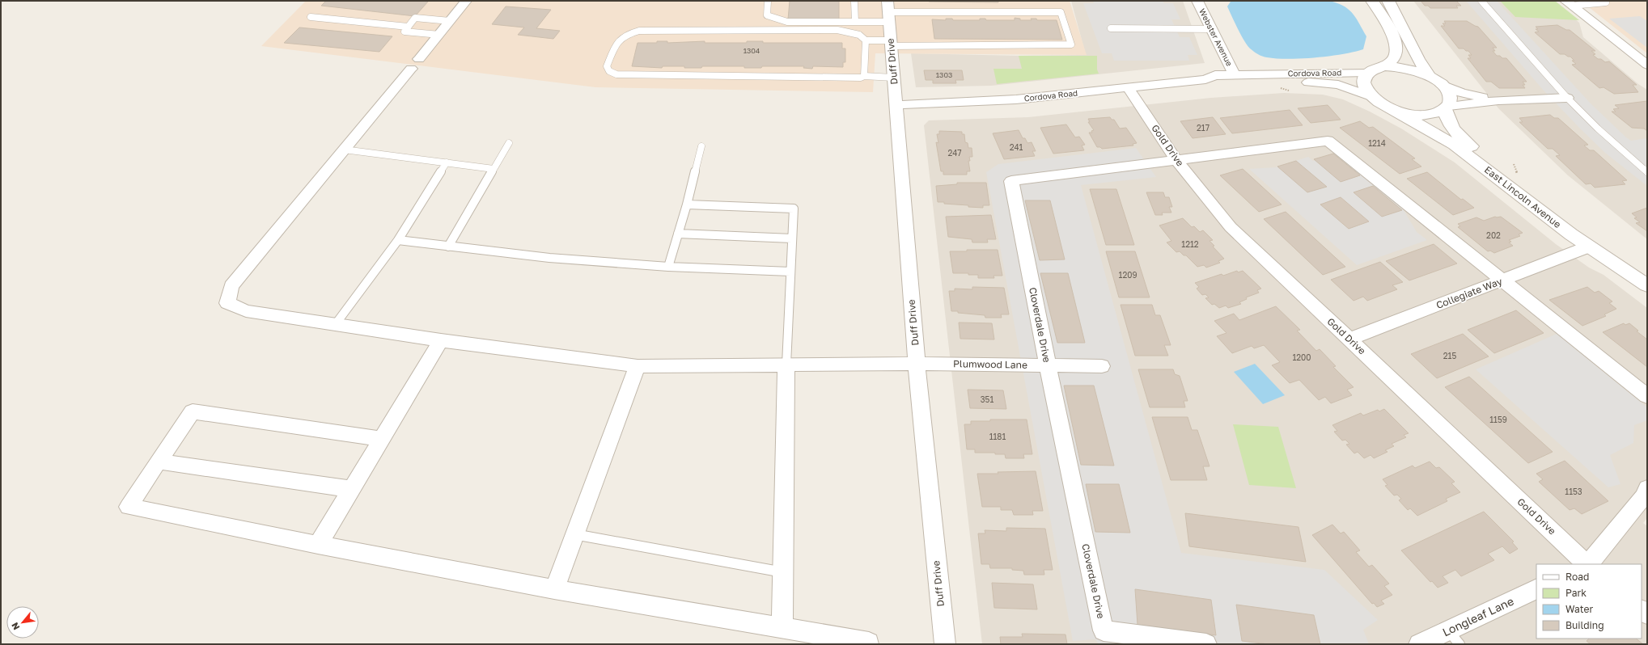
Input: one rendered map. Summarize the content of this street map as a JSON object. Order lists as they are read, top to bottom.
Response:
{
  "streets": {
    "street": [
      "Webster Avenue",
      "Duff Drive",
      "Cordova Road",
      "Gold Drive",
      "East Lincoln Avenue",
      "Collegiate Way",
      "Cloverdale Drive",
      "Plumwood Lane",
      "Longleaf Lane"
    ]
  },
  "crossings": [
    ["Webster Avenue", "Cordova Road"],
    ["Duff Drive", "Cordova Road"],
    ["Duff Drive", "Plumwood Lane"],
    ["Cordova Road", "Gold Drive"],
    ["Gold Drive", "Collegiate Way"],
    ["Gold Drive", "Cloverdale Drive"],
    ["East Lincoln Avenue", "Collegiate Way"],
    ["Cloverdale Drive", "Plumwood Lane"]
  ],
  "house_numbers": [
    "1304",
    "1303",
    "217",
    "1214",
    "241",
    "247",
    "202",
    "1212",
    "1209",
    "215",
    "1200",
    "351",
    "1159",
    "1181",
    "1153"
  ],
  "legend": [
    "Road",
    "Park",
    "Water",
    "Building"
  ],
  "north": "bottom left"
}
